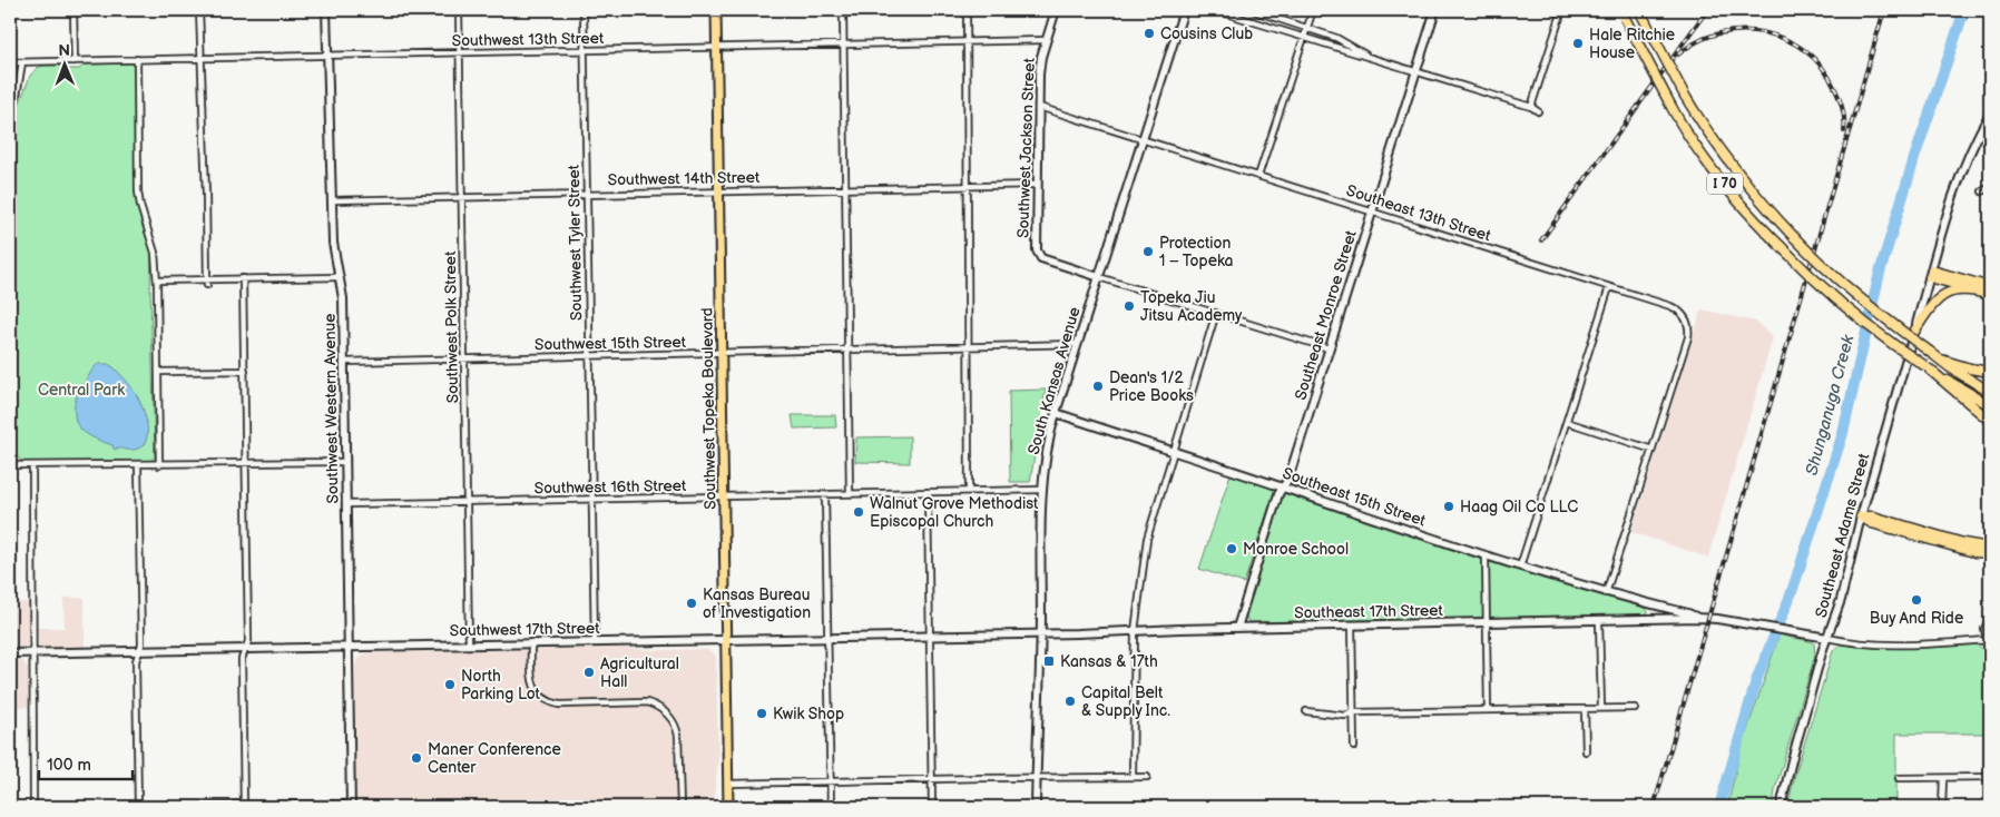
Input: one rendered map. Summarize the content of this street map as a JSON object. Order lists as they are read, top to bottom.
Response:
{
  "streets": {
    "highway": ["I 70"],
    "main road": ["Southwest Topeka Boulevard"],
    "street": [
      "Southwest 13th Street",
      "Southwest Jackson Street",
      "Southwest 14th Street",
      "Southeast 13th Street",
      "Southwest Tyler Street",
      "Southeast Monroe Street",
      "Southwest Polk Street",
      "Southwest 15th Street",
      "South Kansas Avenue",
      "Southwest Western Avenue",
      "Southwest 16th Street",
      "Southeast 15th Street",
      "Southeast Adams Street",
      "Southeast 17th Street",
      "Southwest 17th Street"
    ]
  },
  "crossings": [
    ["Southwest 13th Street", "Southwest Jackson Street"],
    ["Southwest 13th Street", "Southwest Tyler Street"],
    ["Southwest 13th Street", "Southwest Polk Street"],
    ["Southwest 13th Street", "Southwest Western Avenue"],
    ["Southwest 13th Street", "Southwest Topeka Boulevard"],
    ["Southwest Jackson Street", "Southwest 14th Street"],
    ["Southwest Jackson Street", "South Kansas Avenue"],
    ["Southwest 14th Street", "Southwest Tyler Street"],
    ["Southwest 14th Street", "Southwest Polk Street"],
    ["Southwest 14th Street", "Southwest Western Avenue"],
    ["Southwest 14th Street", "Southwest Topeka Boulevard"],
    ["Southeast 13th Street", "Southeast Monroe Street"],
    ["Southeast 13th Street", "South Kansas Avenue"],
    ["Southwest Tyler Street", "Southwest 15th Street"],
    ["Southwest Tyler Street", "Southwest 16th Street"],
    ["Southwest Tyler Street", "Southwest 17th Street"],
    ["Southeast Monroe Street", "Southeast 15th Street"],
    ["Southeast Monroe Street", "Southeast 17th Street"],
    ["Southwest Polk Street", "Southwest 15th Street"],
    ["Southwest Polk Street", "Southwest 16th Street"],
    ["Southwest Polk Street", "Southwest 17th Street"],
    ["Southwest 15th Street", "South Kansas Avenue"],
    ["Southwest 15th Street", "Southwest Western Avenue"],
    ["Southwest 15th Street", "Southwest Topeka Boulevard"],
    ["South Kansas Avenue", "Southwest 16th Street"],
    ["South Kansas Avenue", "Southeast 15th Street"],
    ["South Kansas Avenue", "Southeast 17th Street"],
    ["South Kansas Avenue", "Southwest 17th Street"],
    ["Southwest Western Avenue", "Southwest 16th Street"],
    ["Southwest Western Avenue", "Southwest 17th Street"],
    ["Southwest Topeka Boulevard", "Southwest 16th Street"],
    ["Southwest Topeka Boulevard", "Southwest 17th Street"],
    ["Southeast 15th Street", "Southeast Adams Street"],
    ["Southeast 15th Street", "Southeast 17th Street"],
    ["Southeast 17th Street", "Southwest 17th Street"]
  ],
  "water": ["Shunganuga Creek"],
  "parks": ["Central Park"],
  "places": {
    "other": [
      "Cousins Club",
      "Hale Ritchie House",
      "Protection 1 – Topeka",
      "Topeka Jiu Jitsu Academy",
      "Dean's 1/2 Price Books",
      "Haag Oil Co LLC",
      "Walnut Grove Methodist Episcopal Church",
      "Monroe School",
      "Buy And Ride",
      "Kansas Bureau of Investigation",
      "Agricultural Hall",
      "North Parking Lot",
      "Capital Belt & Supply Inc.",
      "Kwik Shop",
      "Maner Conference Center"
    ],
    "transit": ["Kansas & 17th"]
  },
  "scale_bar": "100 m",
  "north": "top"
}
